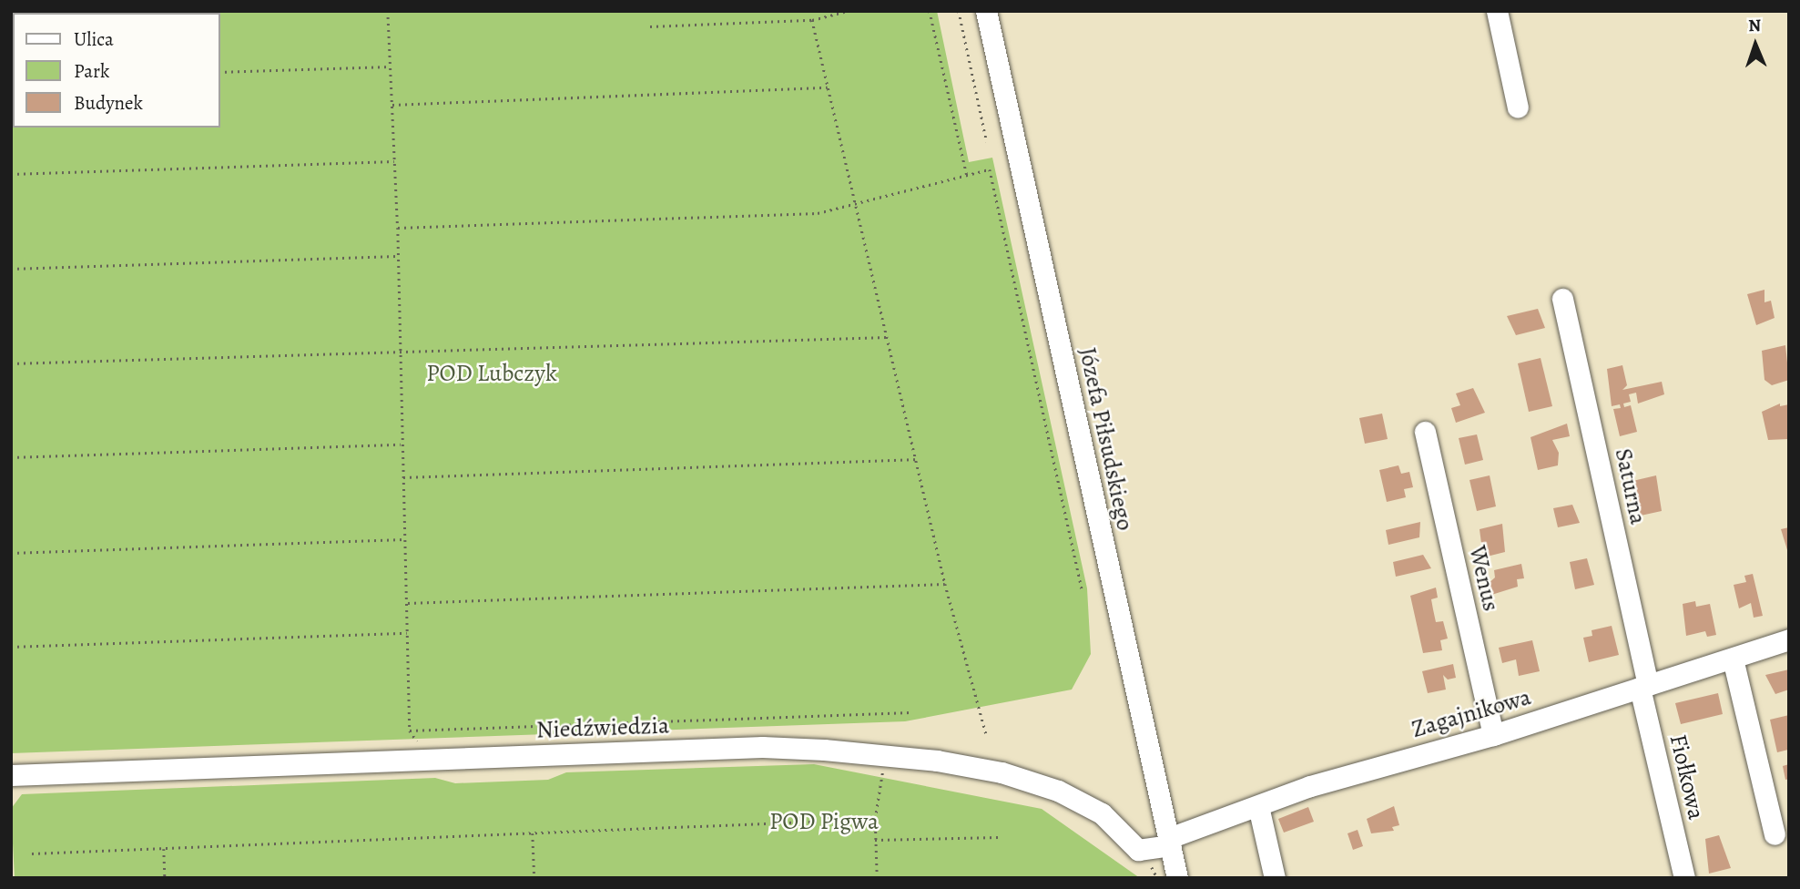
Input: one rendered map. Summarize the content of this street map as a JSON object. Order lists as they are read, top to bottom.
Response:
{
  "streets": {
    "street": [
      "Józefa Piłsudskiego",
      "Saturna",
      "Wenus",
      "Zagajnikowa",
      "Niedźwiedzia",
      "Fiołkowa"
    ]
  },
  "crossings": [
    ["Józefa Piłsudskiego", "Zagajnikowa"],
    ["Józefa Piłsudskiego", "Niedźwiedzia"],
    ["Saturna", "Zagajnikowa"],
    ["Saturna", "Fiołkowa"],
    ["Wenus", "Zagajnikowa"],
    ["Zagajnikowa", "Niedźwiedzia"],
    ["Zagajnikowa", "Fiołkowa"]
  ],
  "parks": ["POD Lubczyk", "POD Pigwa"],
  "legend": ["Ulica", "Park", "Budynek"],
  "north": "top"
}
